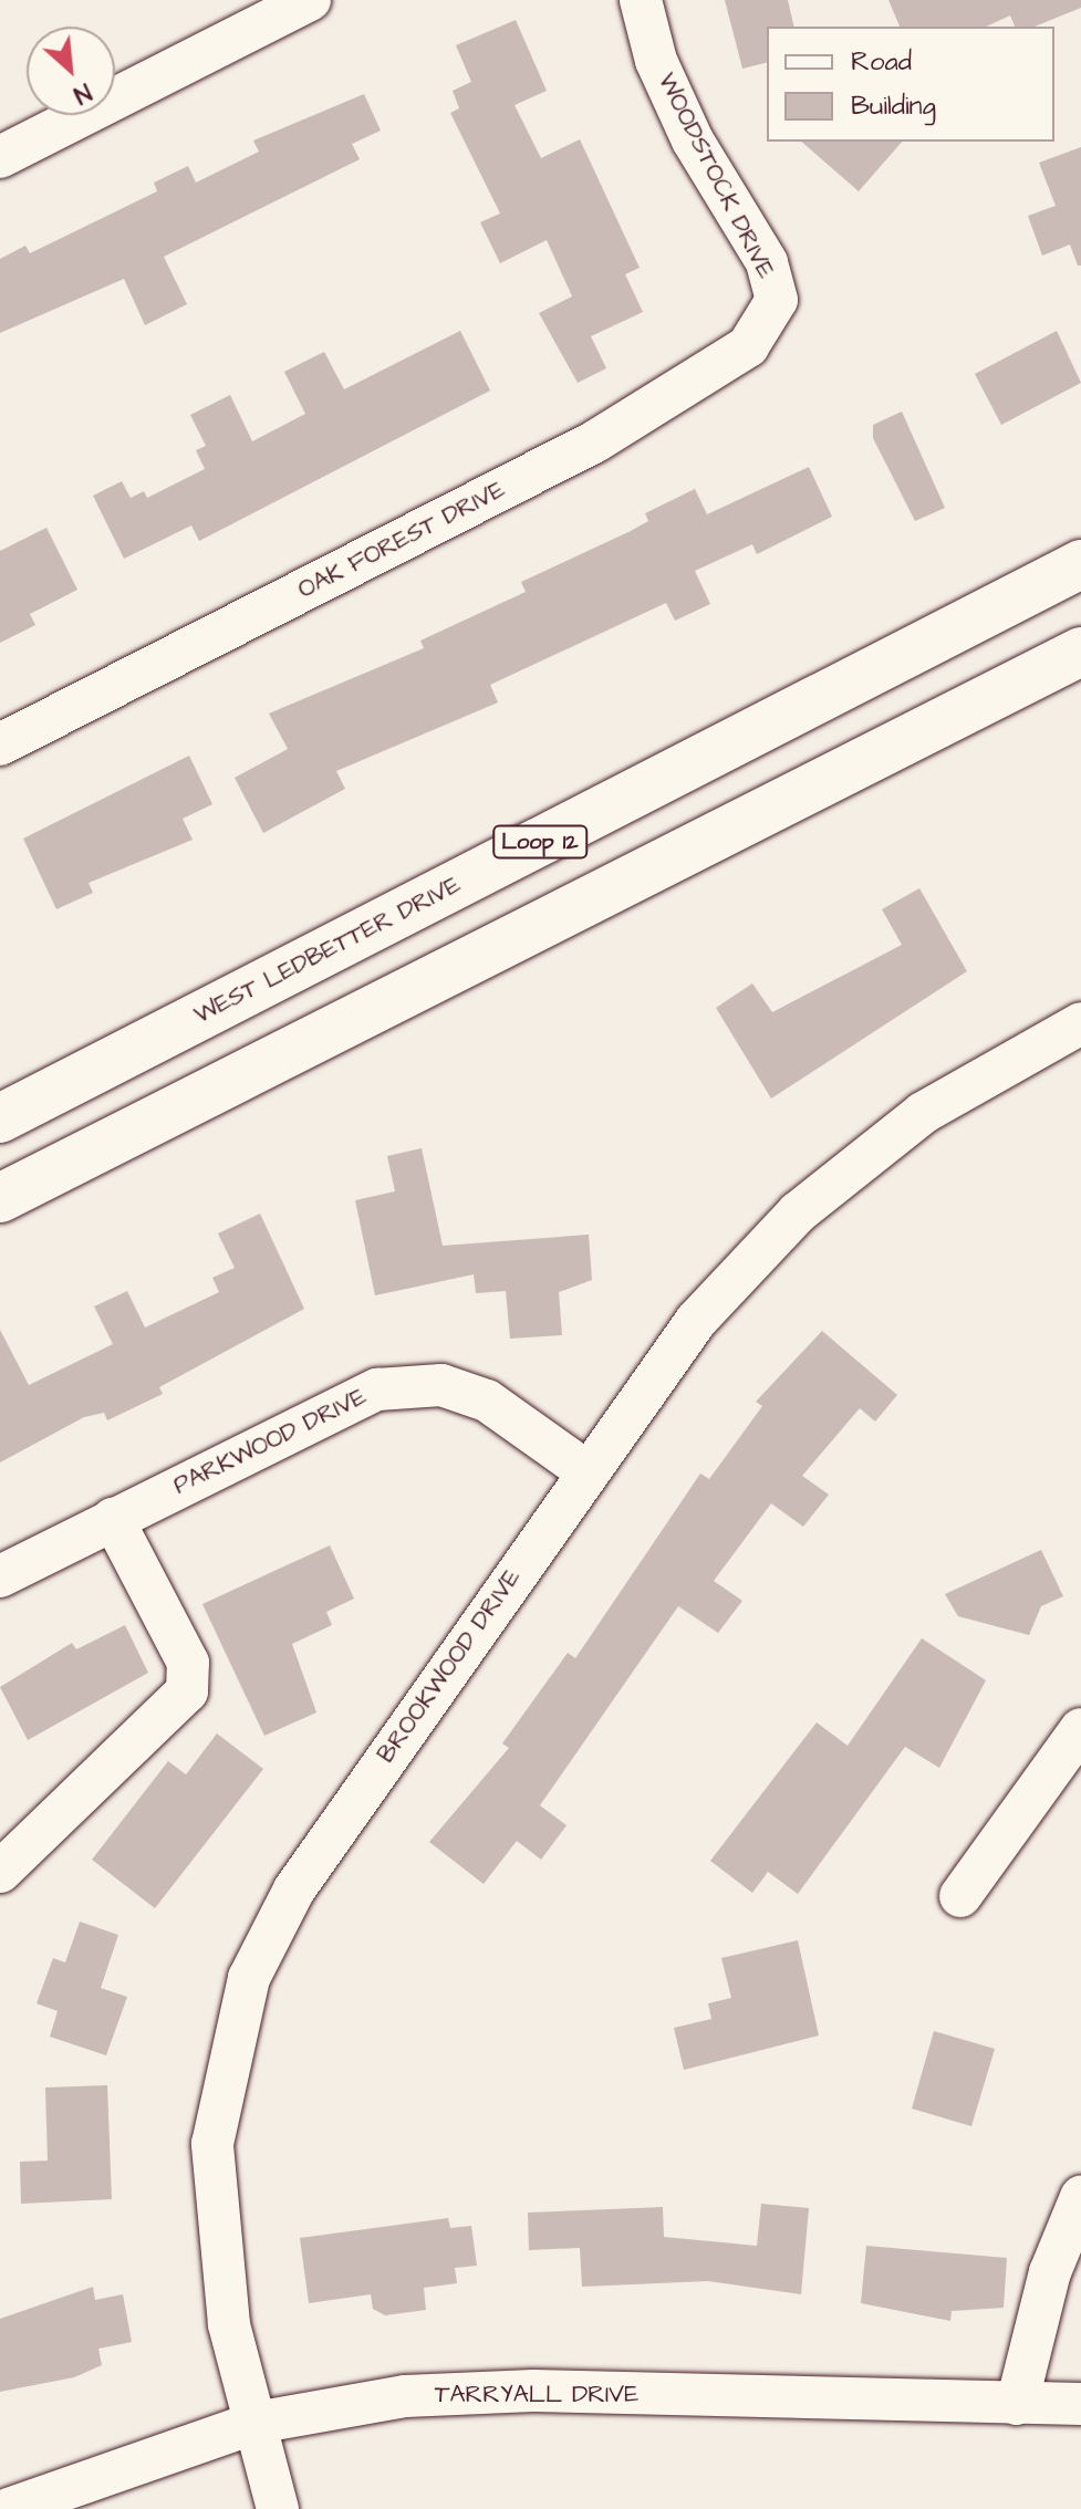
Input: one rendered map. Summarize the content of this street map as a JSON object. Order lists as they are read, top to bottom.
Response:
{
  "streets": {
    "main road": ["Loop 12", "WEST LEDBETTER DRIVE"],
    "street": [
      "WOODSTOCK DRIVE",
      "OAK FOREST DRIVE",
      "PARKWOOD DRIVE",
      "BROOKWOOD DRIVE",
      "TARRYALL DRIVE"
    ]
  },
  "crossings": [
    ["WOODSTOCK DRIVE", "OAK FOREST DRIVE"],
    ["PARKWOOD DRIVE", "BROOKWOOD DRIVE"],
    ["BROOKWOOD DRIVE", "TARRYALL DRIVE"]
  ],
  "legend": ["Road", "Building"],
  "north": "bottom right"
}
